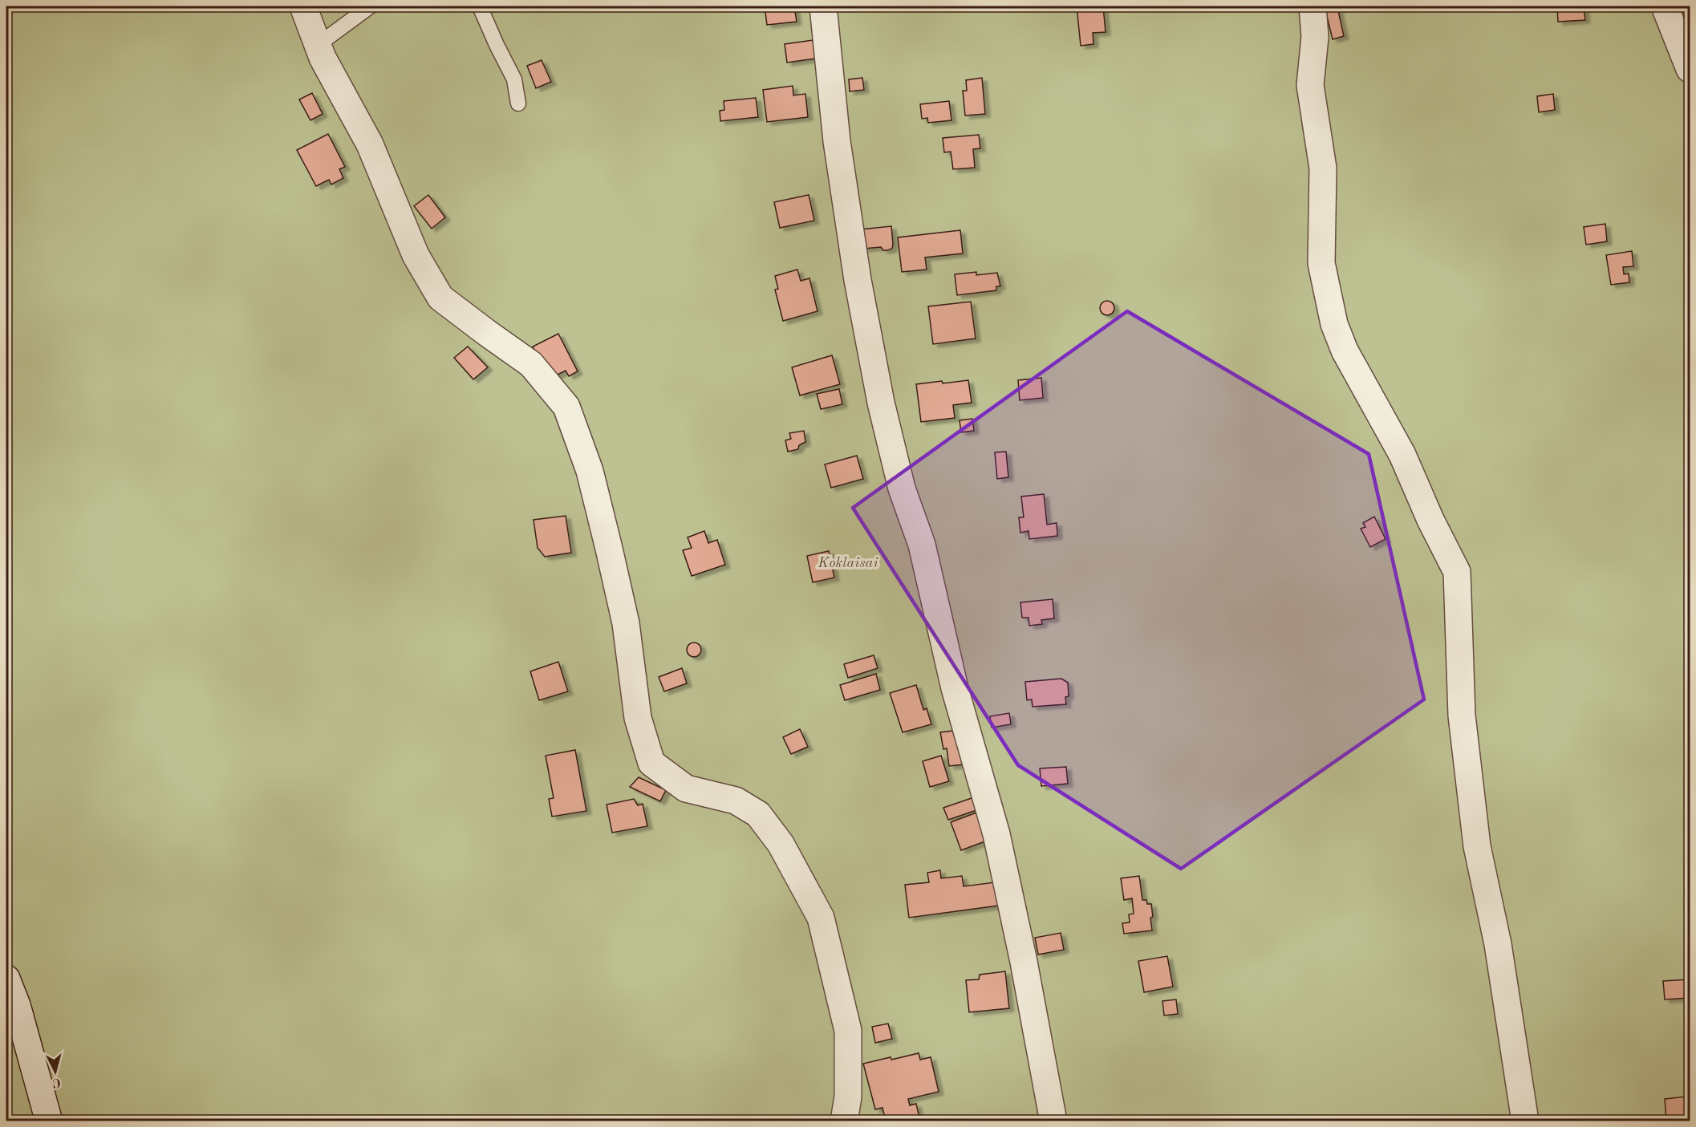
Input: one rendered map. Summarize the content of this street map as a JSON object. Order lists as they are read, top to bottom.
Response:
{
  "parks": ["Koklaisai"],
  "north": "bottom"
}
